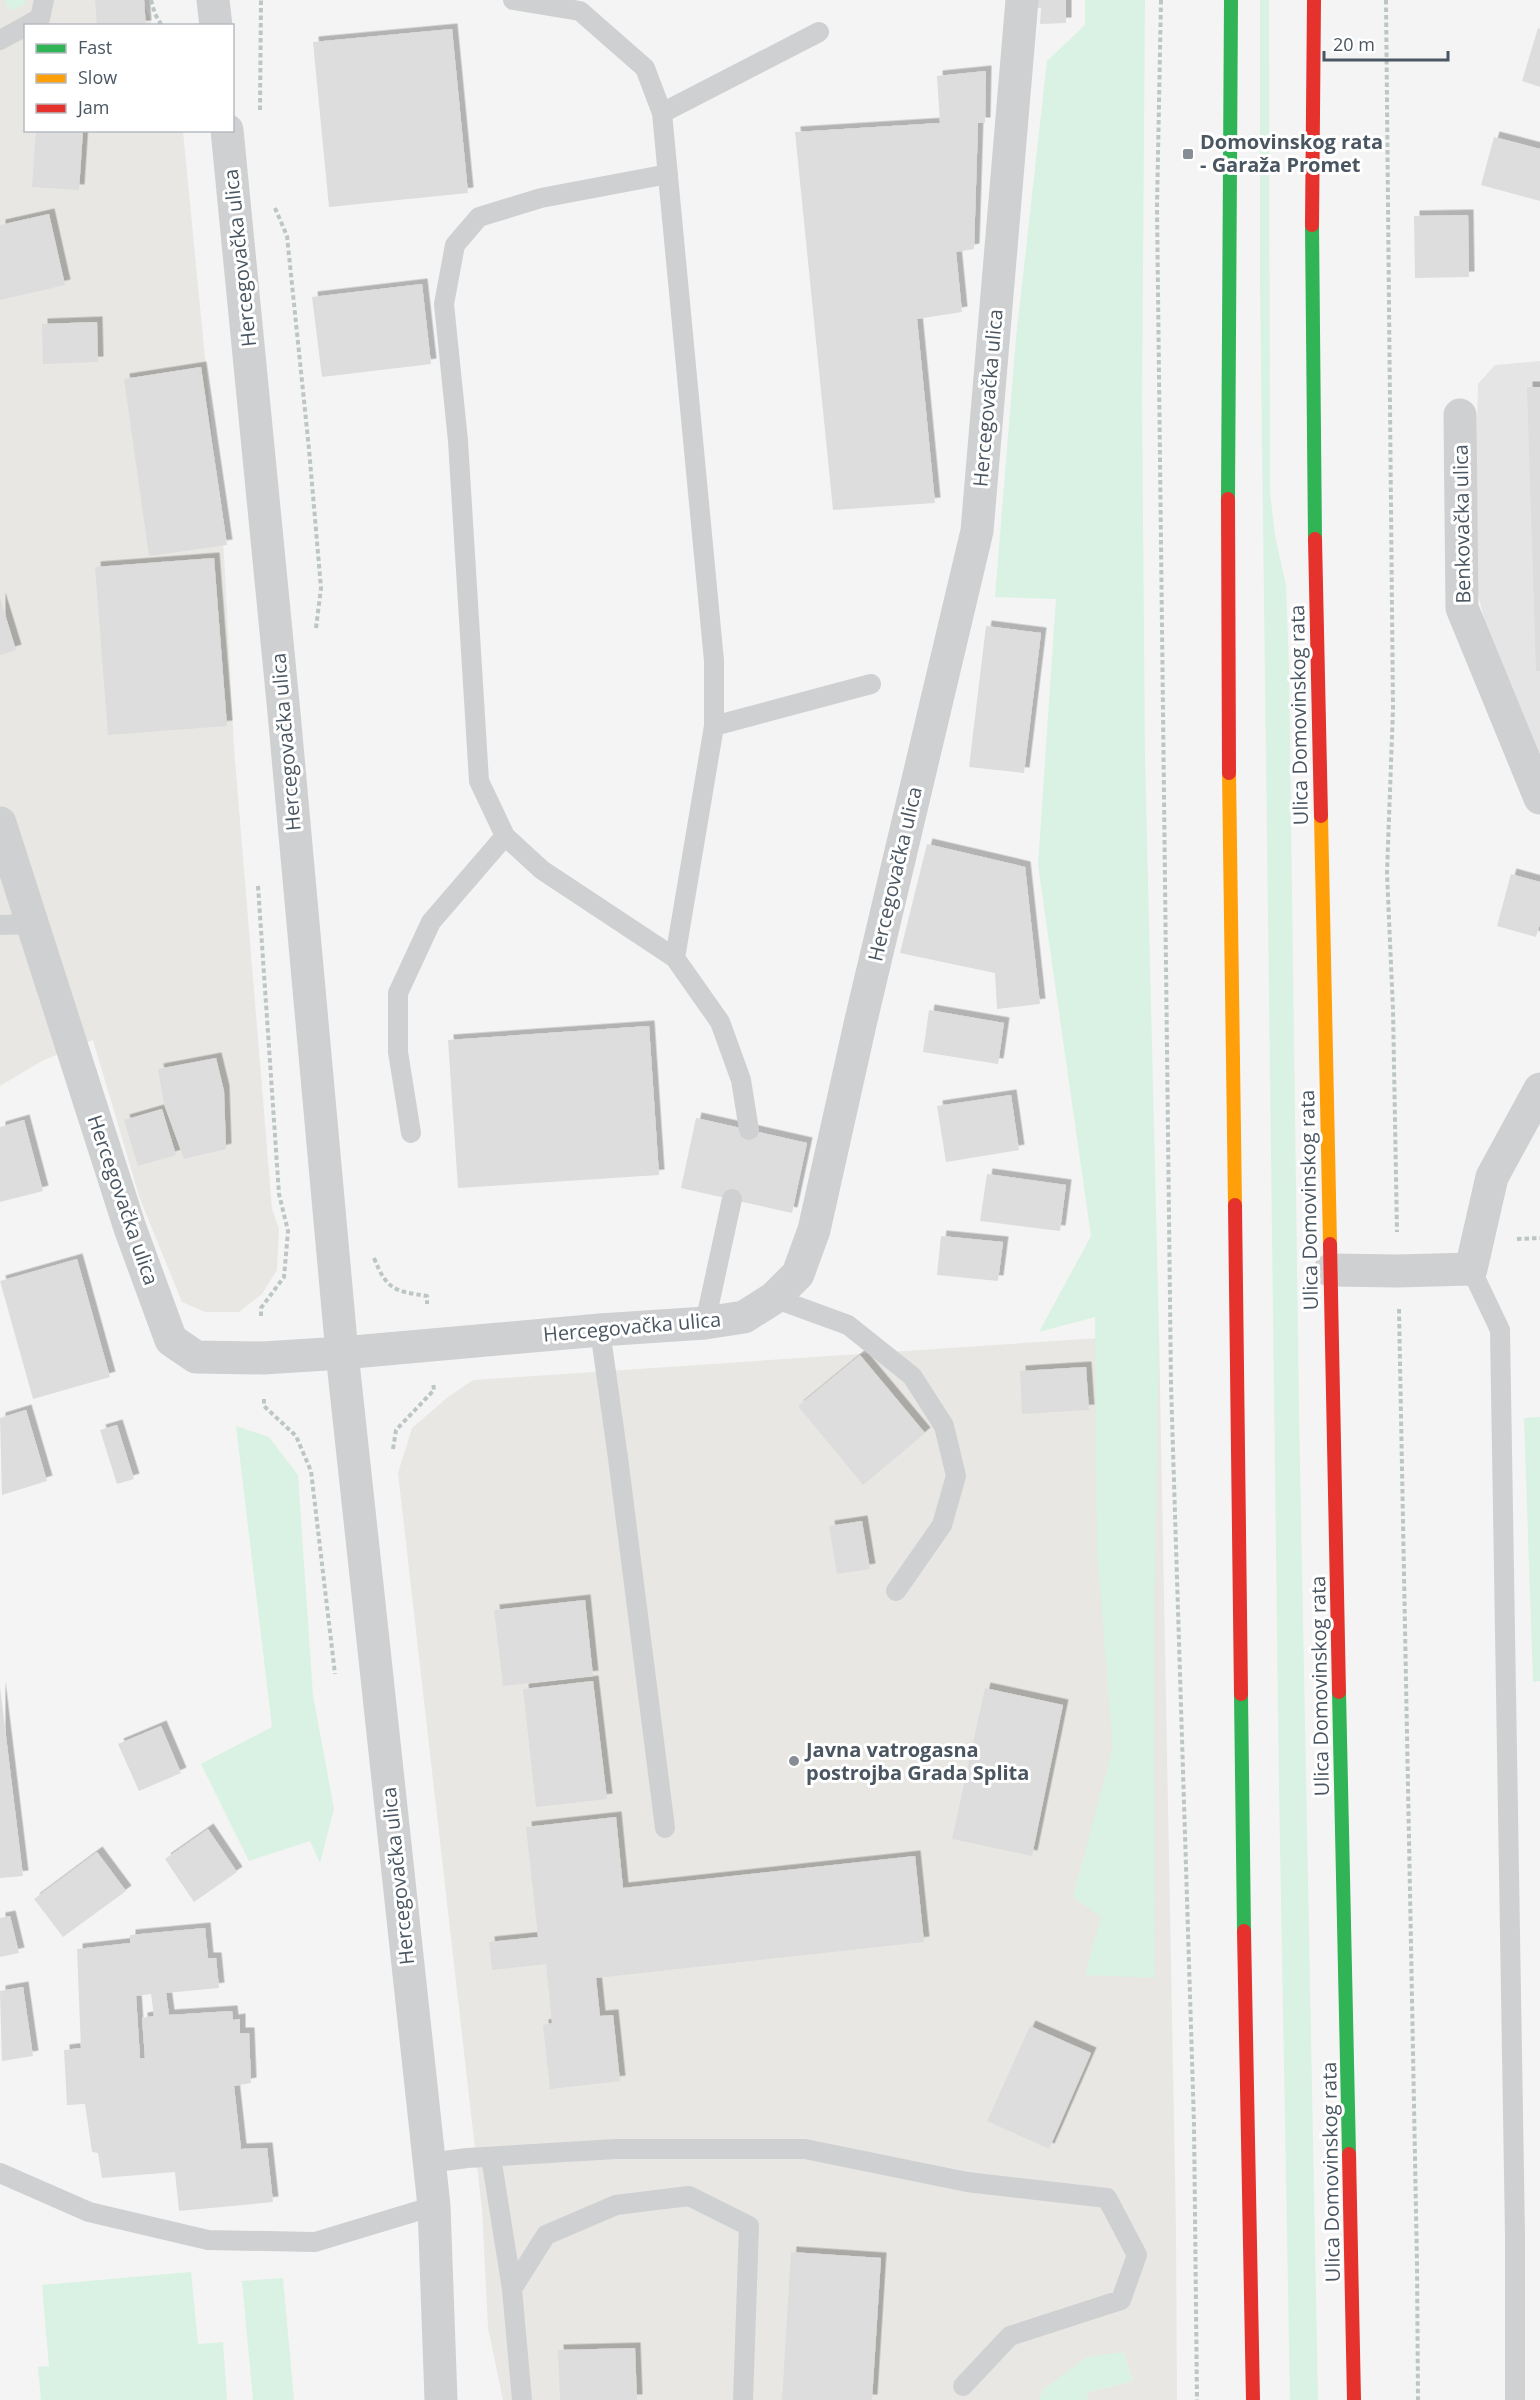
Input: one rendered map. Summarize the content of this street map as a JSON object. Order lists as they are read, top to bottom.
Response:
{
  "streets": {
    "main road": ["Ulica Domovinskog rata"],
    "street": ["Hercegovačka ulica", "Benkovačka ulica"]
  },
  "places": {
    "transit": ["Domovinskog rata - Garaža Promet"],
    "other": ["Javna vatrogasna postrojba Grada Splita"]
  },
  "legend": ["Fast", "Slow", "Jam"],
  "scale_bar": "20 m"
}
